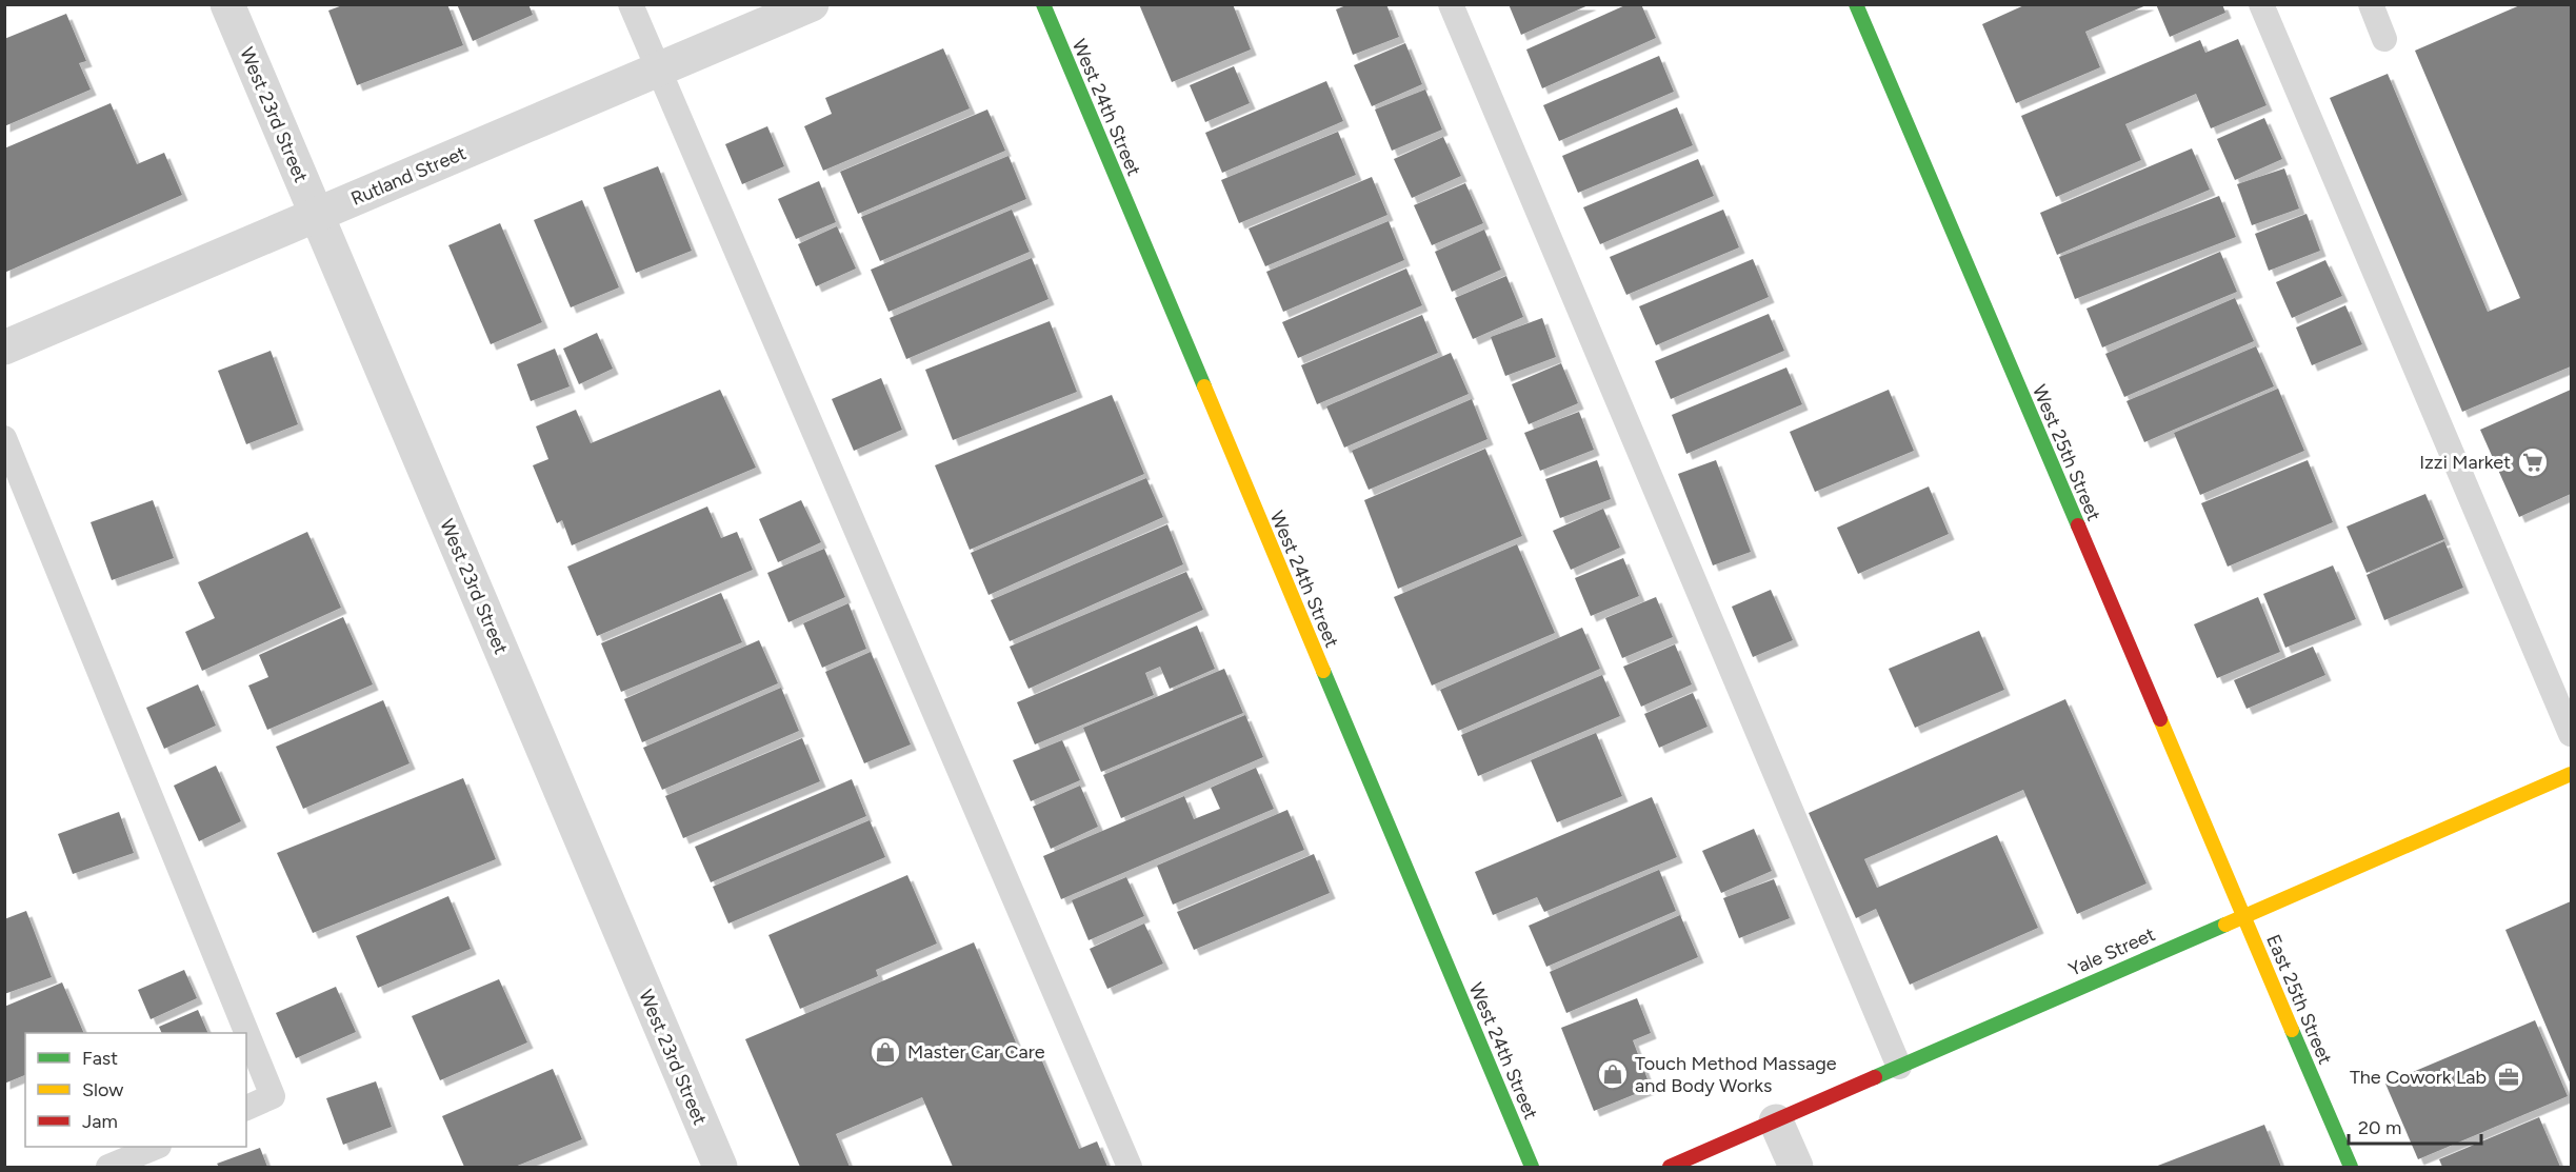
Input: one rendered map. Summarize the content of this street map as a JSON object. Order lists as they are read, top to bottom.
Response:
{
  "streets": {
    "street": [
      "West 24th Street",
      "West 23rd Street",
      "Rutland Street",
      "West 25th Street",
      "Yale Street",
      "East 25th Street"
    ]
  },
  "crossings": [
    ["West 23rd Street", "Rutland Street"],
    ["West 25th Street", "Yale Street"],
    ["West 25th Street", "East 25th Street"],
    ["Yale Street", "East 25th Street"]
  ],
  "places": {
    "supermarket": ["Izzi Market"],
    "shop": ["Master Car Care", "Touch Method Massage and Body Works"],
    "office": ["The Cowork Lab"]
  },
  "legend": ["Fast", "Slow", "Jam"],
  "scale_bar": "20 m"
}
